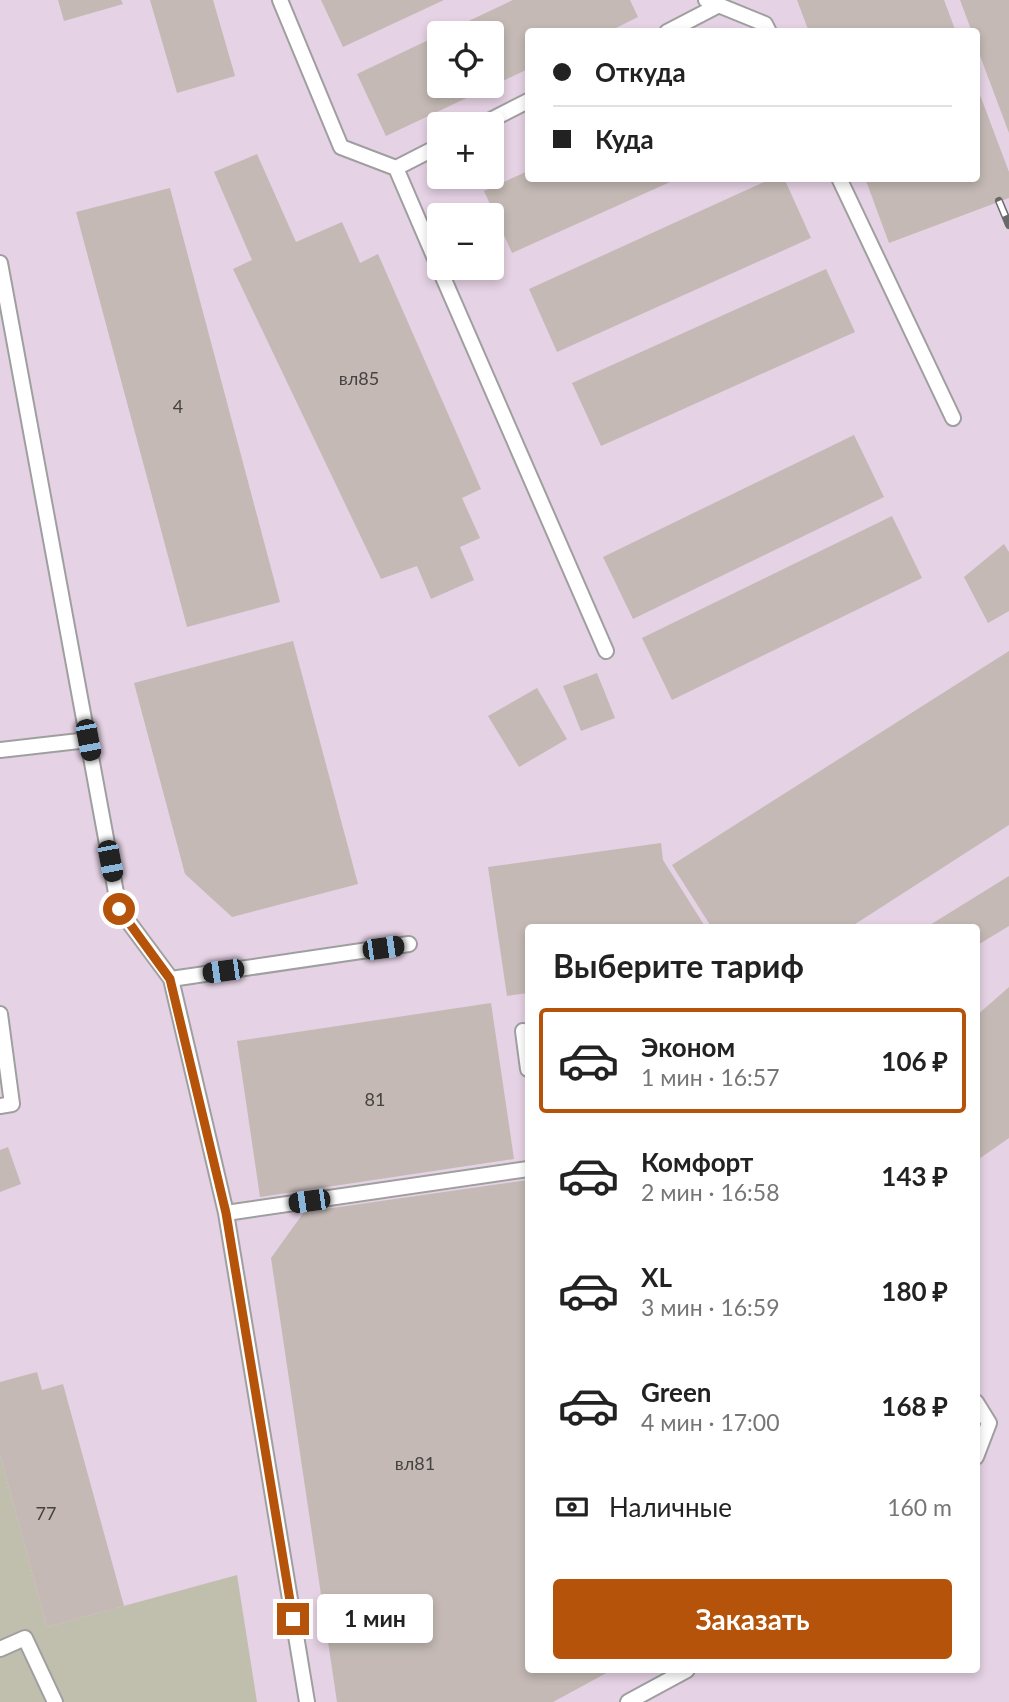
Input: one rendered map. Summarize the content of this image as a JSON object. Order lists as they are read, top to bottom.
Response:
{
  "house_numbers": [
    "вл85",
    "4",
    "81",
    "вл81",
    "77"
  ],
  "page": {
    "map_buttons": ["+", "−"],
    "banner": ["Откуда", "Куда"],
    "heading": "Выберите тариф",
    "list": [
      {
        "name": "Эконом",
        "note": "1 мин · 16:57",
        "value": "106 ₽"
      },
      {
        "name": "Комфорт",
        "note": "2 мин · 16:58",
        "value": "143 ₽"
      },
      {
        "name": "XL",
        "note": "3 мин · 16:59",
        "value": "180 ₽"
      },
      {
        "name": "Green",
        "note": "4 мин · 17:00",
        "value": "168 ₽"
      }
    ],
    "pay": ["Наличные", "160 m"],
    "buttons": "Заказать",
    "bubble": "1 мин"
  }
}
